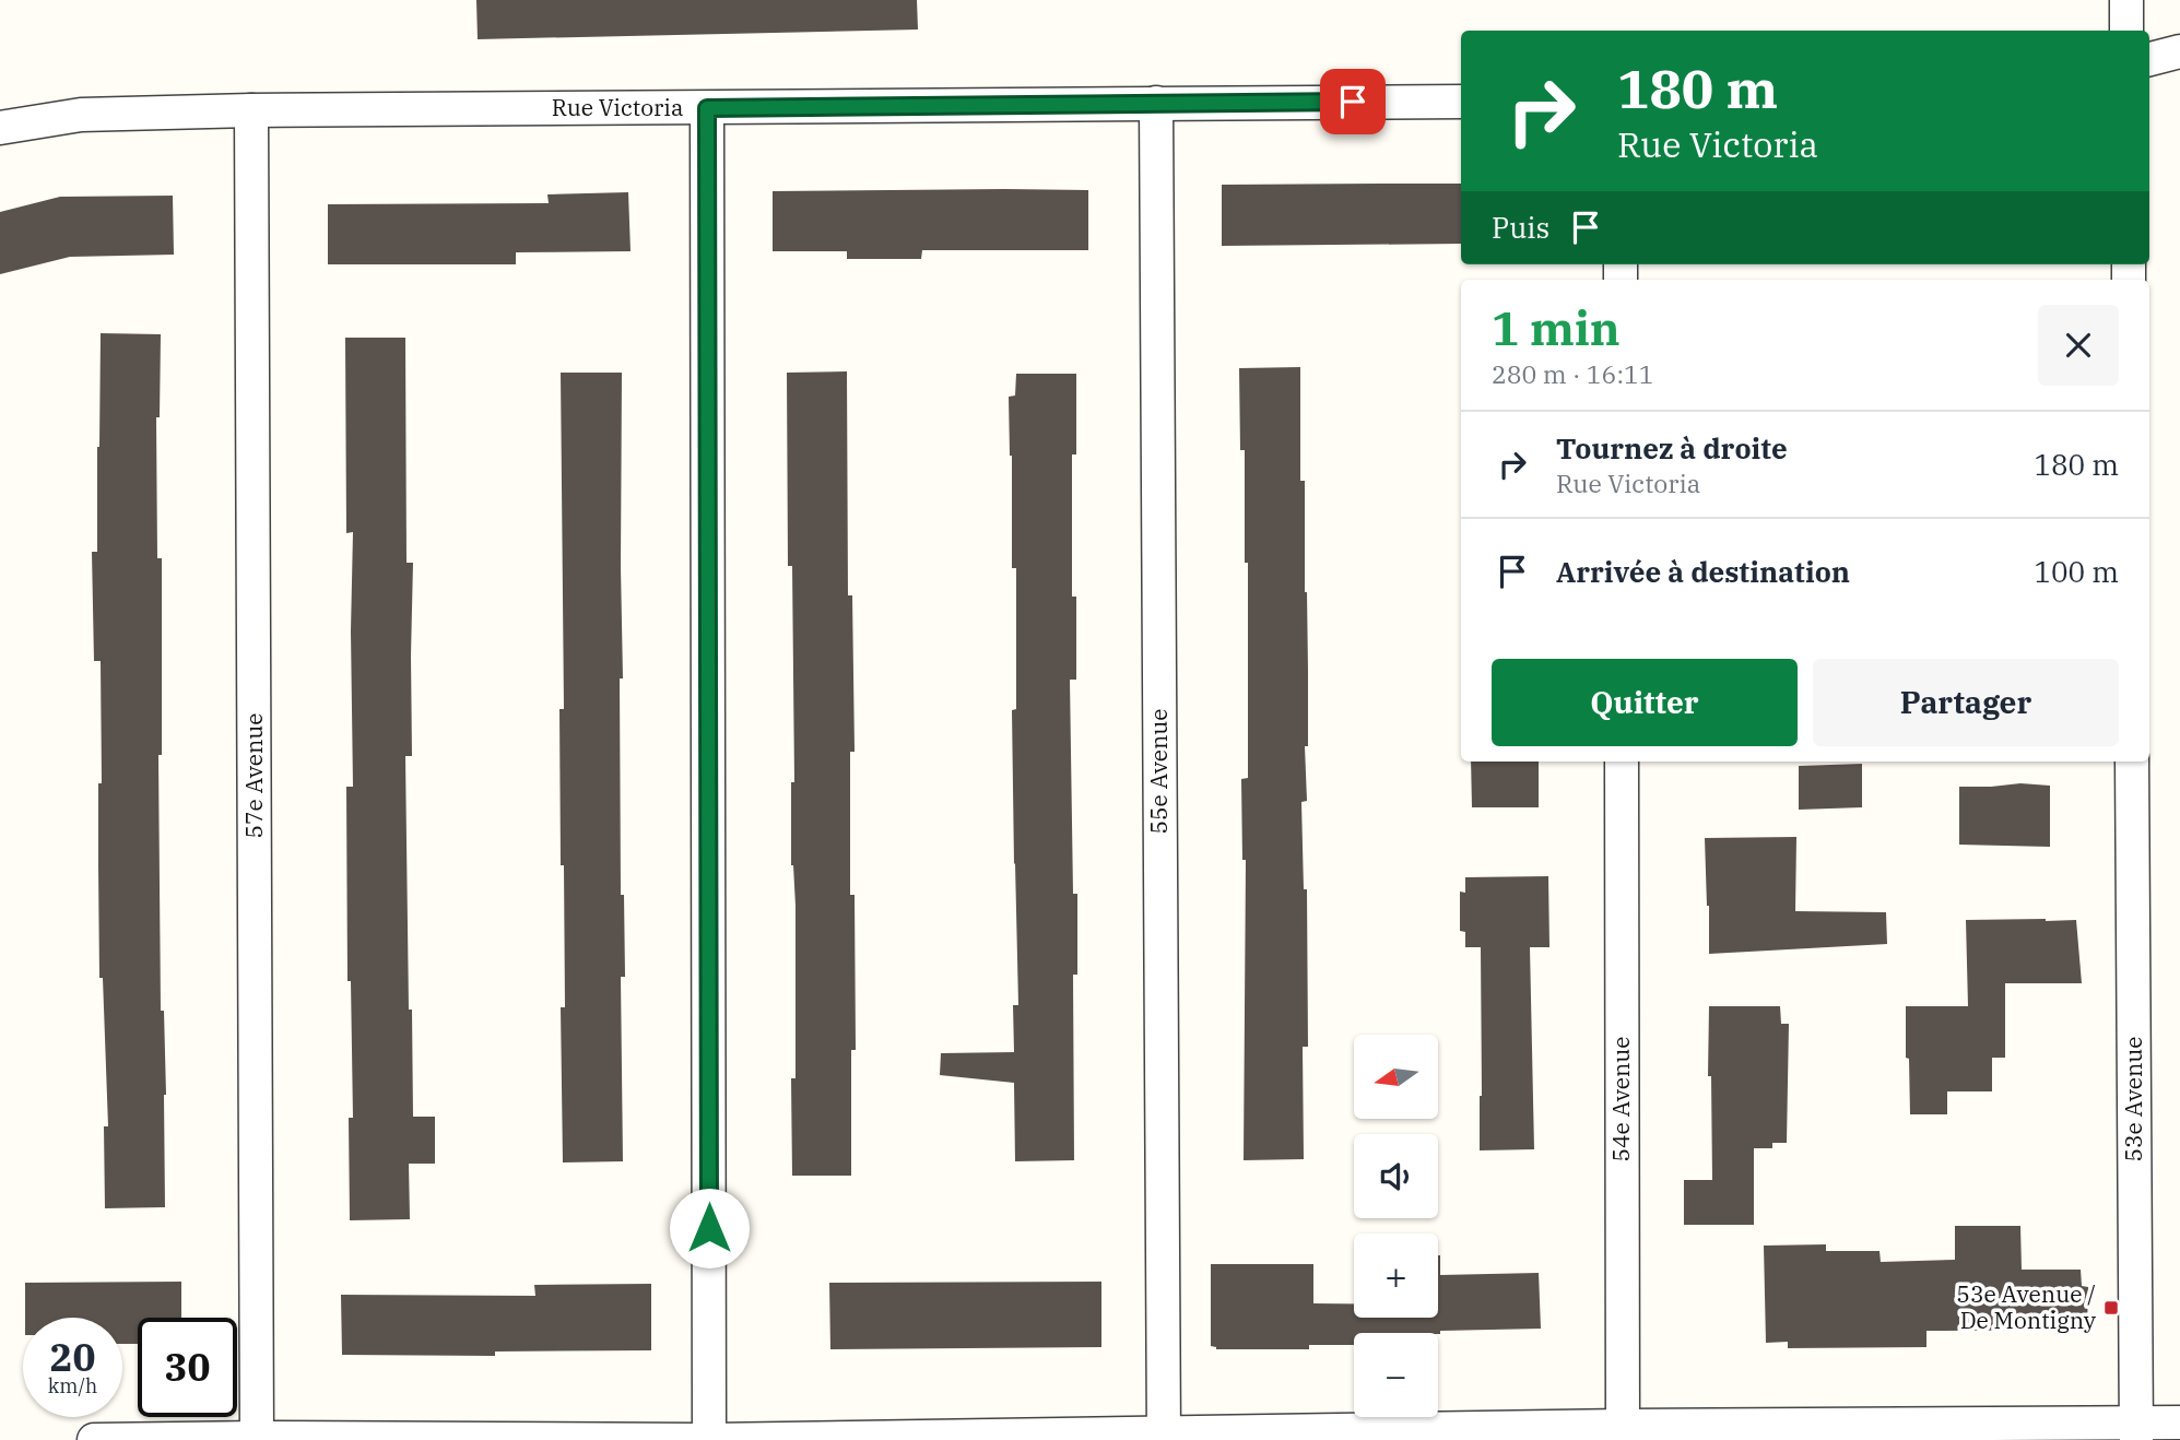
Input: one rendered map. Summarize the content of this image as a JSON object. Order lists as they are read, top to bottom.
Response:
{
  "streets": {
    "street": [
      "Rue Victoria",
      "55e Avenue",
      "57e Avenue",
      "54e Avenue",
      "53e Avenue"
    ]
  },
  "crossings": [
    ["Rue Victoria", "55e Avenue"],
    ["Rue Victoria", "57e Avenue"]
  ],
  "places": {
    "transit": ["53e Avenue / De Montigny"]
  },
  "north": "left",
  "page": {
    "turn": ["180 m", "Rue Victoria"],
    "then": "Puis",
    "heading": ["1 min", "280 m · 16:11"],
    "list": [
      {
        "name": "Tournez à droite",
        "note": "Rue Victoria",
        "value": "180 m"
      },
      {
        "name": "Arrivée à destination",
        "value": "100 m"
      }
    ],
    "buttons": ["Quitter", "Partager"],
    "map_buttons": ["+", "−"],
    "speed": "20 km/h",
    "limit": "30"
  }
}
